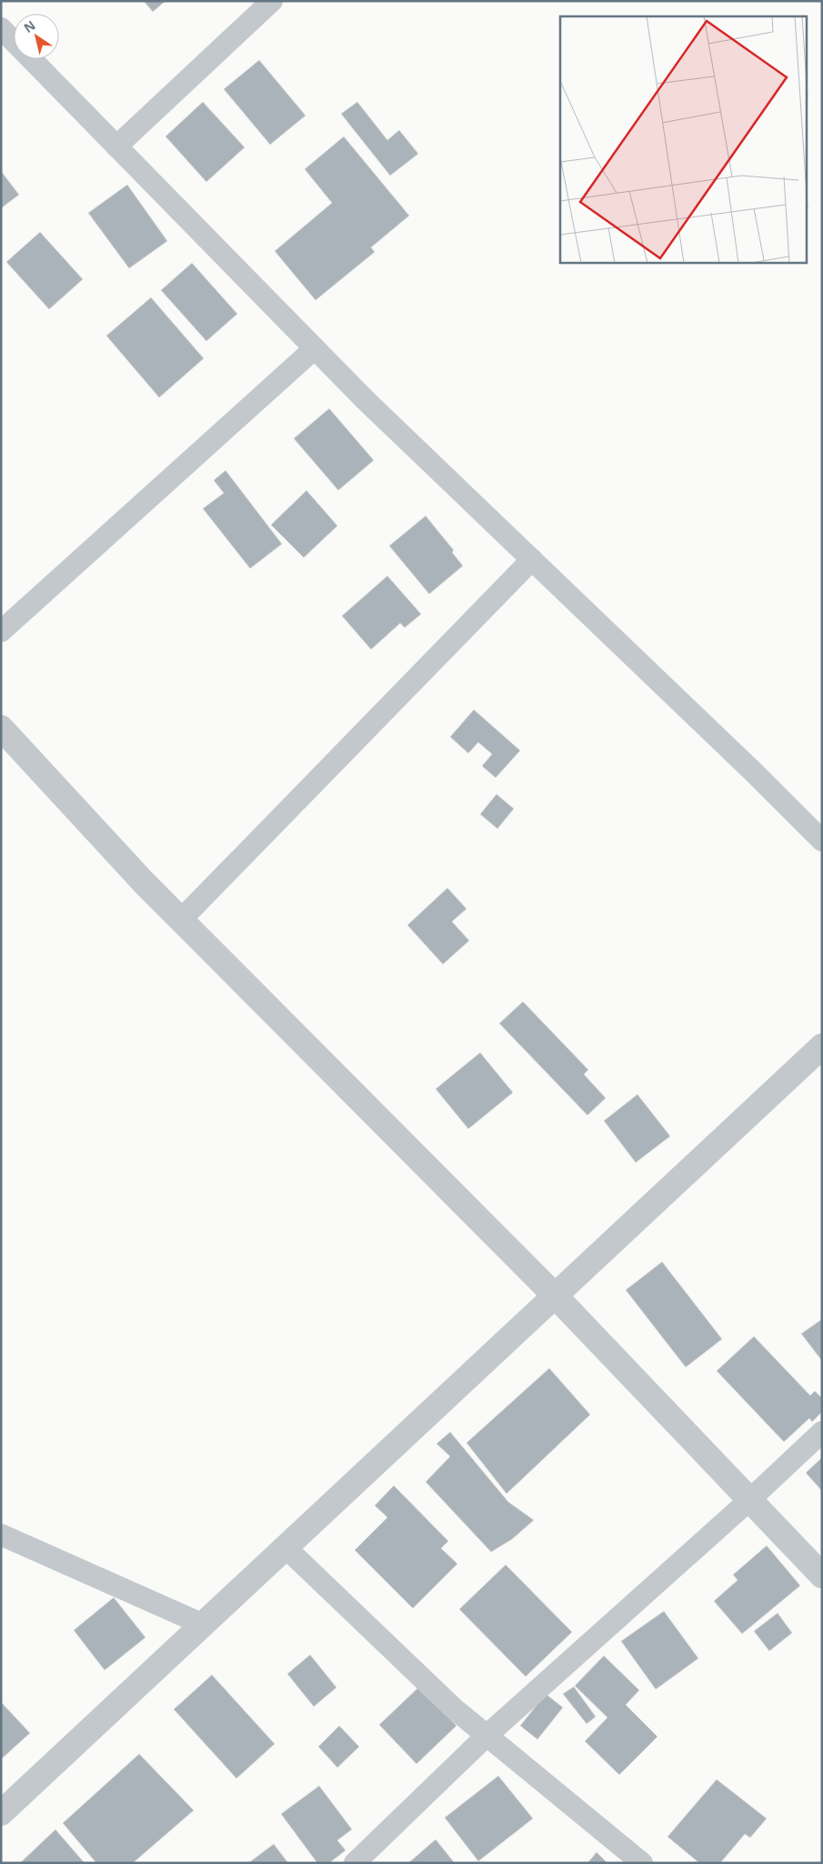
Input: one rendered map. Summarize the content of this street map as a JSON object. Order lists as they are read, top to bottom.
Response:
{
  "north": "top left"
}
